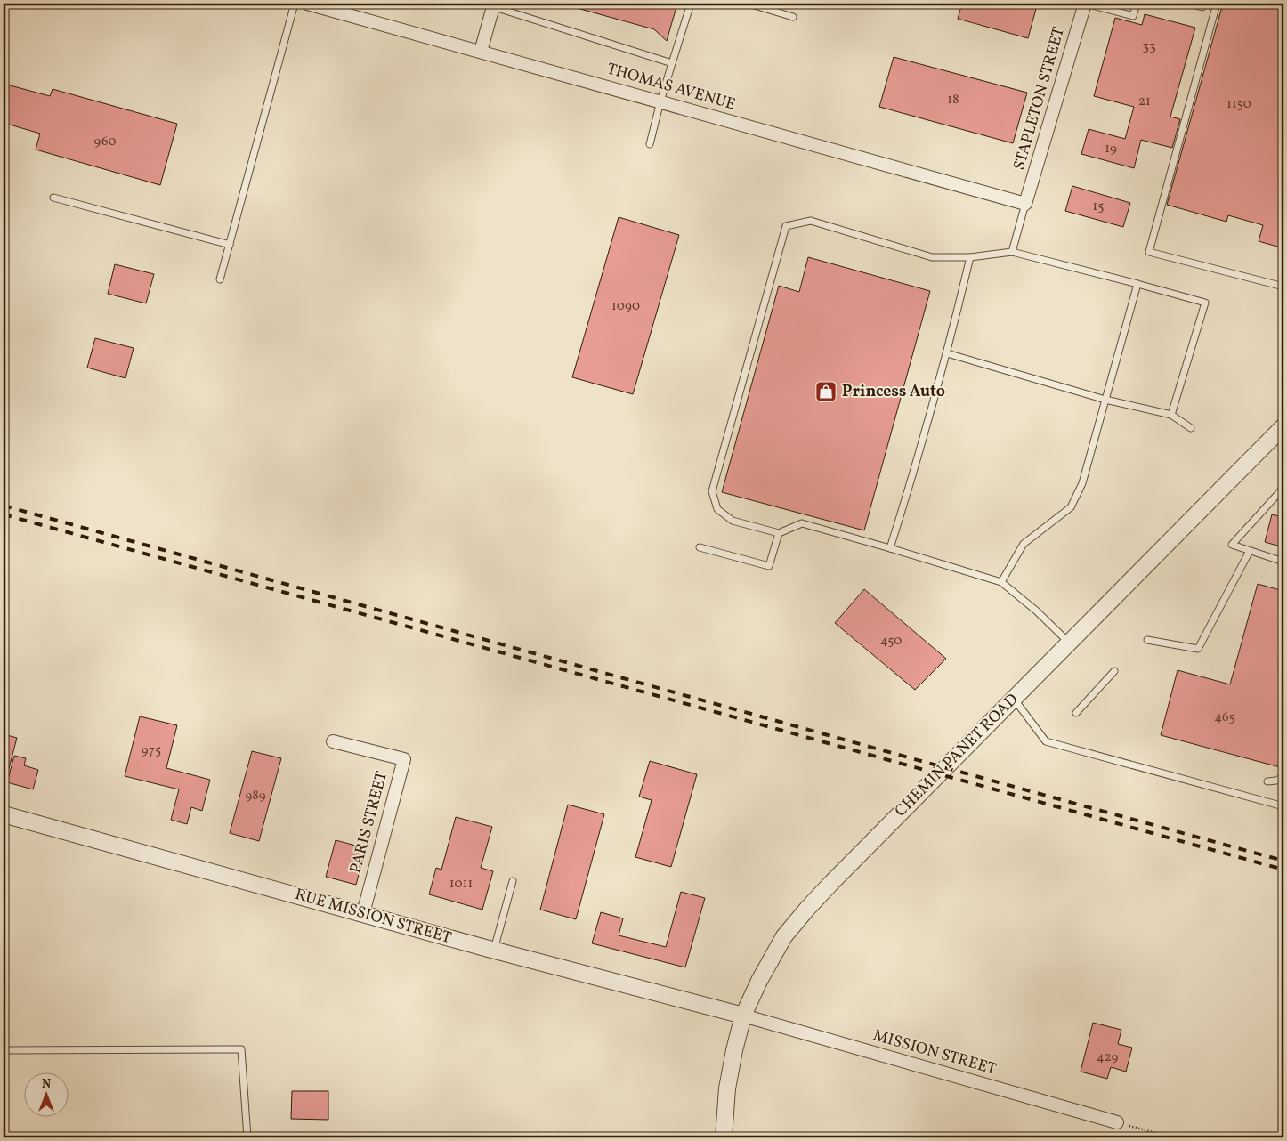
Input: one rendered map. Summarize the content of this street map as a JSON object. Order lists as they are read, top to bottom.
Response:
{
  "streets": {
    "street": [
      "THOMAS AVENUE",
      "STAPLETON STREET",
      "CHEMIN PANET ROAD",
      "PARIS STREET",
      "RUE MISSION STREET",
      "MISSION STREET"
    ]
  },
  "crossings": [
    ["THOMAS AVENUE", "STAPLETON STREET"],
    ["CHEMIN PANET ROAD", "RUE MISSION STREET"],
    ["CHEMIN PANET ROAD", "MISSION STREET"],
    ["PARIS STREET", "RUE MISSION STREET"],
    ["RUE MISSION STREET", "MISSION STREET"]
  ],
  "places": {
    "shop": ["Princess Auto"]
  },
  "house_numbers": [
    "33",
    "18",
    "21",
    "1150",
    "960",
    "19",
    "15",
    "1090",
    "450",
    "465",
    "975",
    "989",
    "1011",
    "429"
  ],
  "north": "top"
}
